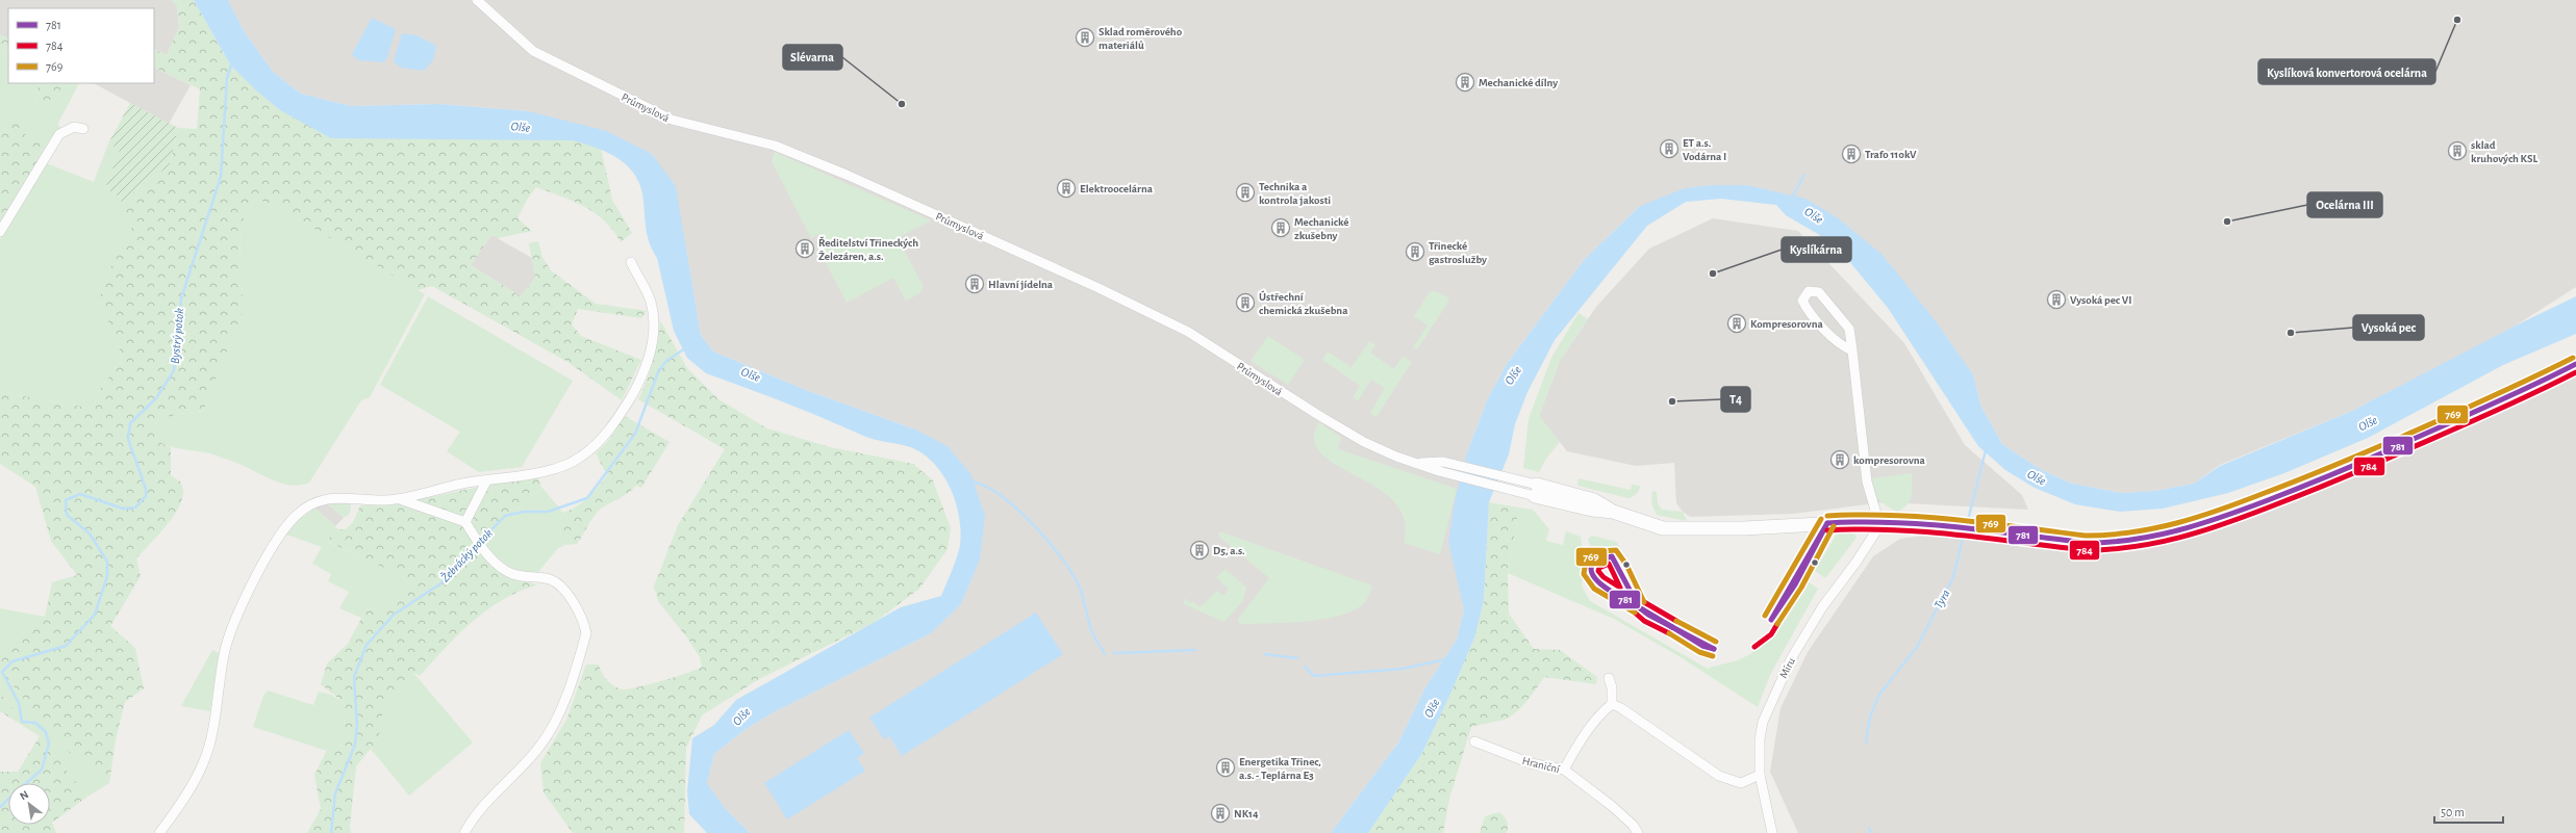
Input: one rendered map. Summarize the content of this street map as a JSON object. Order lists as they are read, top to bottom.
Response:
{
  "streets": {
    "street": ["Průmyslová", "Míru", "Hraniční"]
  },
  "water": [
    "Olše",
    "Bystrý potok",
    "Žebrácký potok",
    "Tyra"
  ],
  "places": {
    "other": [
      "Kyslíková konvertorová ocelárna",
      "Slévarna",
      "Ocelárna III",
      "Kyslíkárna",
      "Vysoká pec",
      "T4"
    ],
    "building": [
      "Sklad roměrového materiálů",
      "Mechanické dílny",
      "ET a.s. Vodárna I",
      "sklad kruhových KSL",
      "Trafo 110kV",
      "Elektroocelárna",
      "Technika a kontrola jakosti",
      "Mechanické zkušebny",
      "Ředitelství Třineckých Železáren, a.s.",
      "Třinecké gastroslužby",
      "Hlavní jídelna",
      "Vysoká pec VI",
      "Ústřechní chemická zkušebna",
      "Kompresorovna",
      "kompresorovna",
      "D5, a.s.",
      "Energetika Třinec, a.s. - Teplárna E3",
      "NK14"
    ]
  },
  "lines": ["transit line 769", "transit line 781", "transit line 784"],
  "legend": ["781", "784", "769"],
  "scale_bar": "50 m",
  "north": "top left"
}
